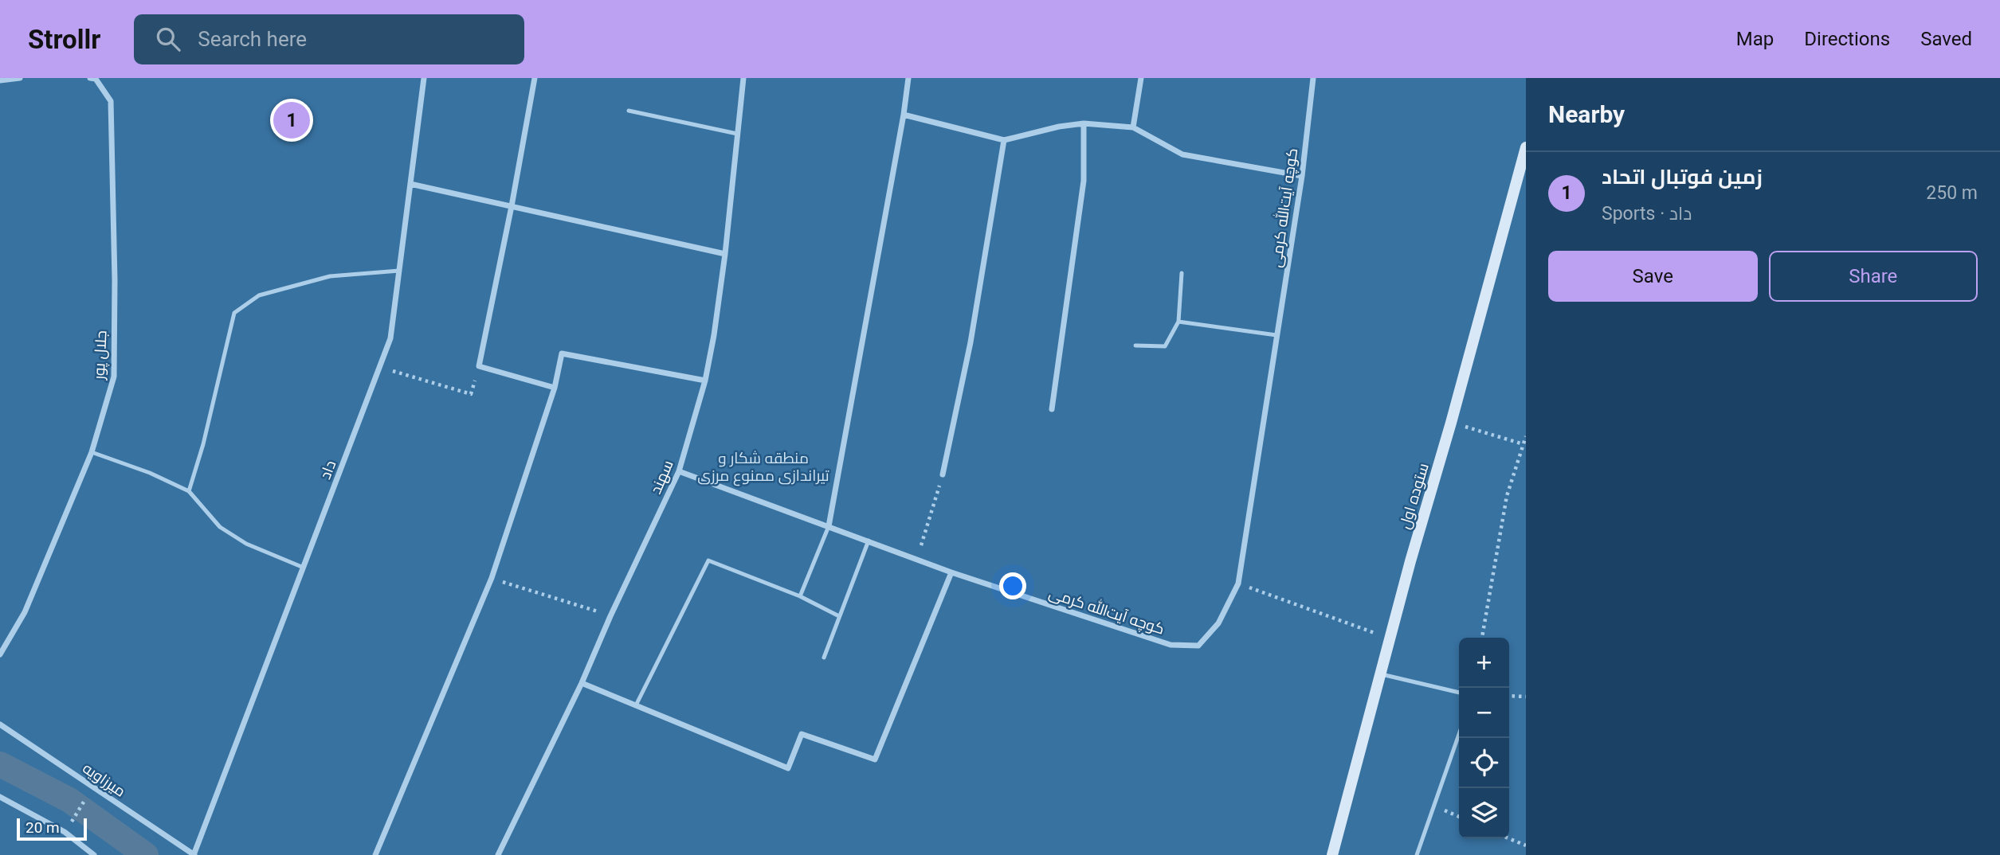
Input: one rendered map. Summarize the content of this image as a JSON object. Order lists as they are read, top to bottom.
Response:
{
  "streets": {
    "street": [
      "کوچه آیت‌الله کرمی",
      "جلال پور",
      "داد",
      "سهند",
      "ستوده اول",
      "میرزاویه"
    ]
  },
  "crossings": [
    ["کوچه آیت‌الله کرمی", "سهند"],
    ["داد", "میرزاویه"]
  ],
  "parks": ["منطقه شکار و تیراندازی ممنوع مرزی"],
  "scale_bar": "20 m",
  "page": {
    "header": "Strollr",
    "search": "Search here",
    "nav": ["Map", "Directions", "Saved"],
    "heading": "Nearby",
    "pins": "1",
    "list": [
      {
        "mark": "1",
        "name": "زمین فوتبال اتحاد",
        "note": "Sports · داد",
        "value": "250 m"
      }
    ],
    "buttons": ["Save", "Share"],
    "map_buttons": ["+", "−"],
    "scale": "20 m"
  }
}
